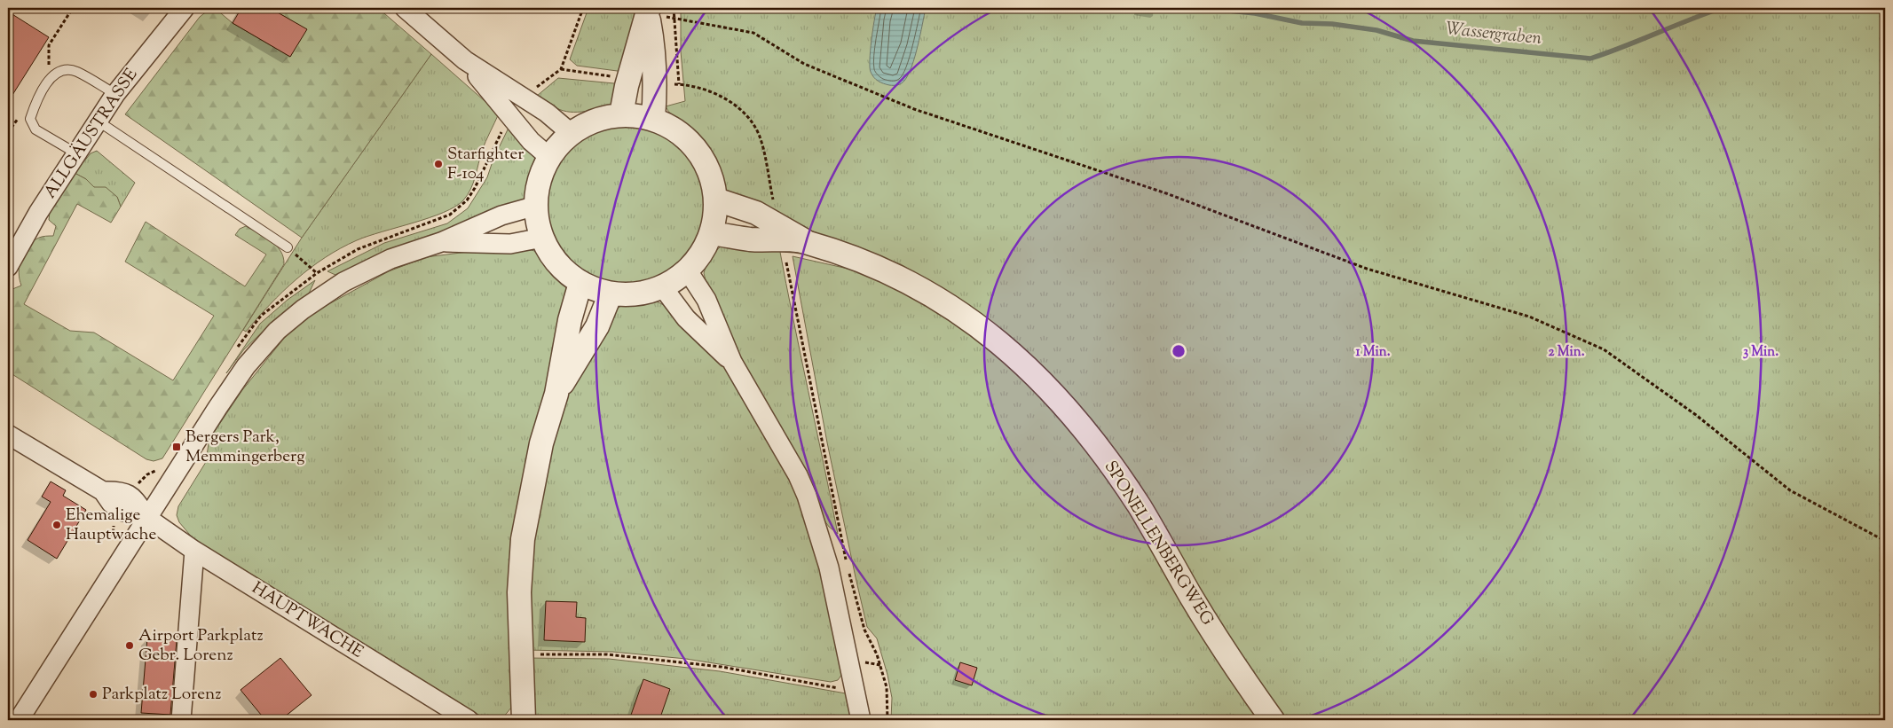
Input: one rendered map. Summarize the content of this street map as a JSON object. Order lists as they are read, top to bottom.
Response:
{
  "streets": {
    "street": ["ALLGÄUSTRASSE", "SPONELLENBERGWEG", "HAUPTWACHE"]
  },
  "water": ["Wassergraben"],
  "places": {
    "other": [
      "Starfighter F-104",
      "Ehemalige Hauptwache",
      "Airport Parkplatz Gebr. Lorenz",
      "Parkplatz Lorenz"
    ],
    "transit": ["Bergers Park, Memmingerberg"]
  },
  "rings": ["1 Min.", "2 Min.", "3 Min."]
}
